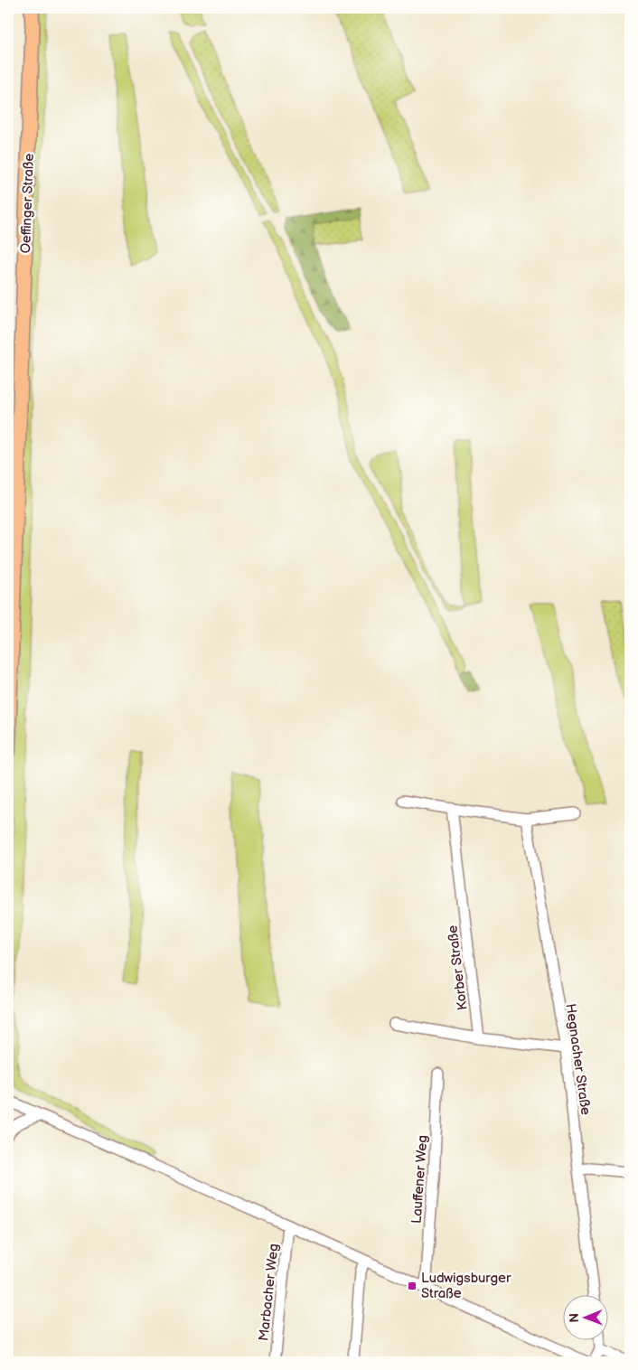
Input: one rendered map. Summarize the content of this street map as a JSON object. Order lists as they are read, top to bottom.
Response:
{
  "streets": {
    "main road": ["Oeffinger Straße"],
    "street": [
      "Korber Straße",
      "Hegnacher Straße",
      "Lauffener Weg",
      "Marbacher Weg"
    ]
  },
  "places": {
    "transit": ["Ludwigsburger Straße"]
  },
  "north": "left"
}
